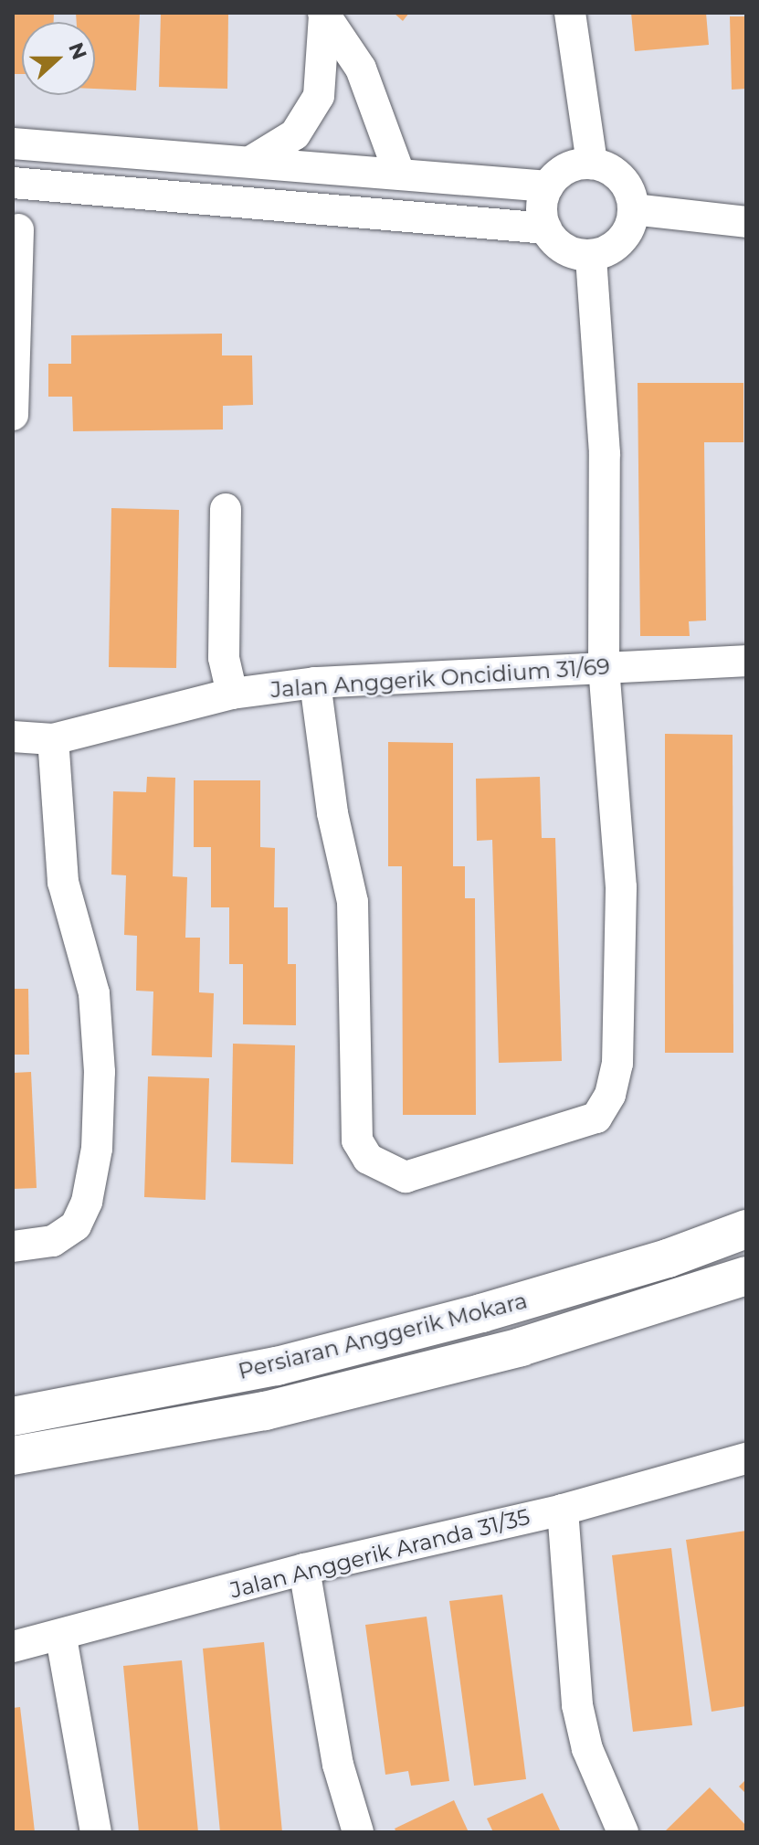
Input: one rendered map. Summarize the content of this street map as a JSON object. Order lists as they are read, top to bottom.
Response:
{
  "streets": {
    "main road": ["Persiaran Anggerik Mokara"],
    "street": ["Jalan Anggerik Oncidium 31/69", "Jalan Anggerik Aranda 31/35"]
  },
  "north": "right"
}
